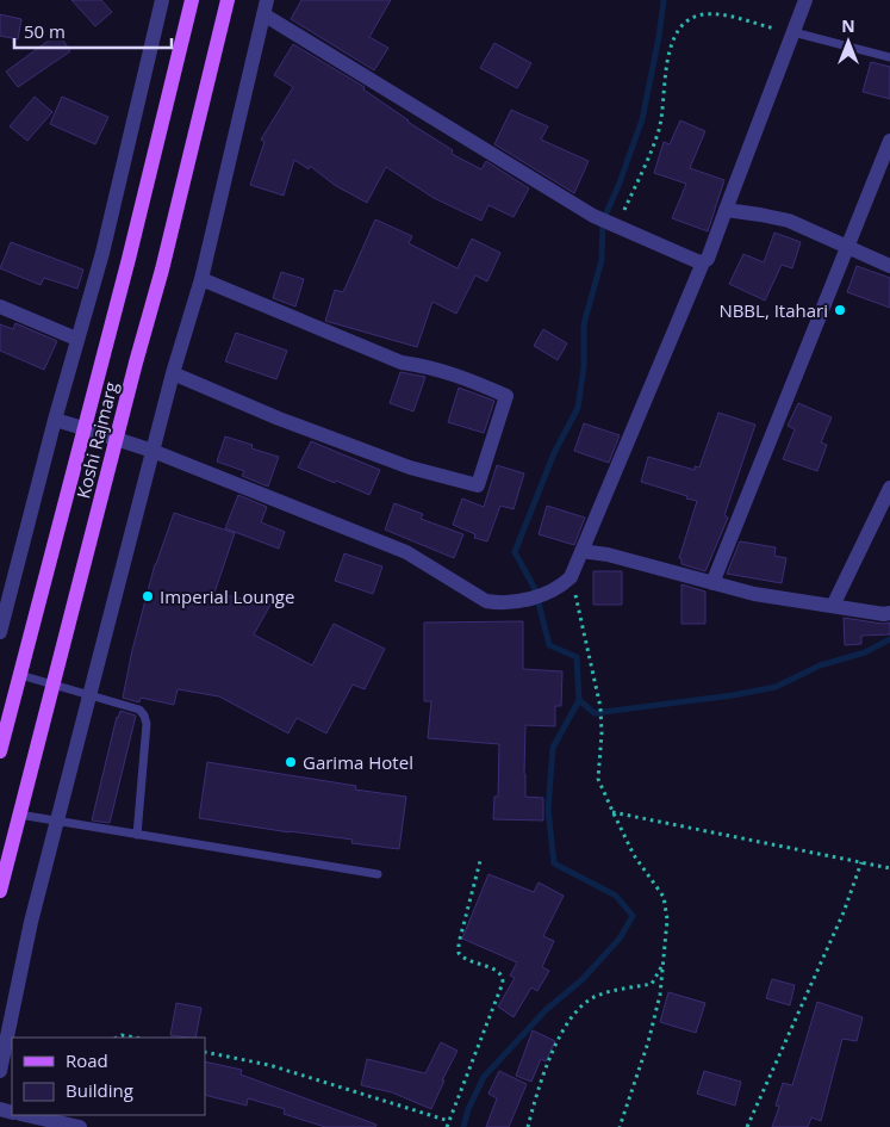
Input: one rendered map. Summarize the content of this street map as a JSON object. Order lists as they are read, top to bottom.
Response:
{
  "streets": {
    "main road": ["Koshi Rajmarg"]
  },
  "places": ["NBBL, Itahari", "Imperial Lounge", "Garima Hotel"],
  "legend": ["Road", "Building"],
  "scale_bar": "50 m",
  "north": "top"
}
